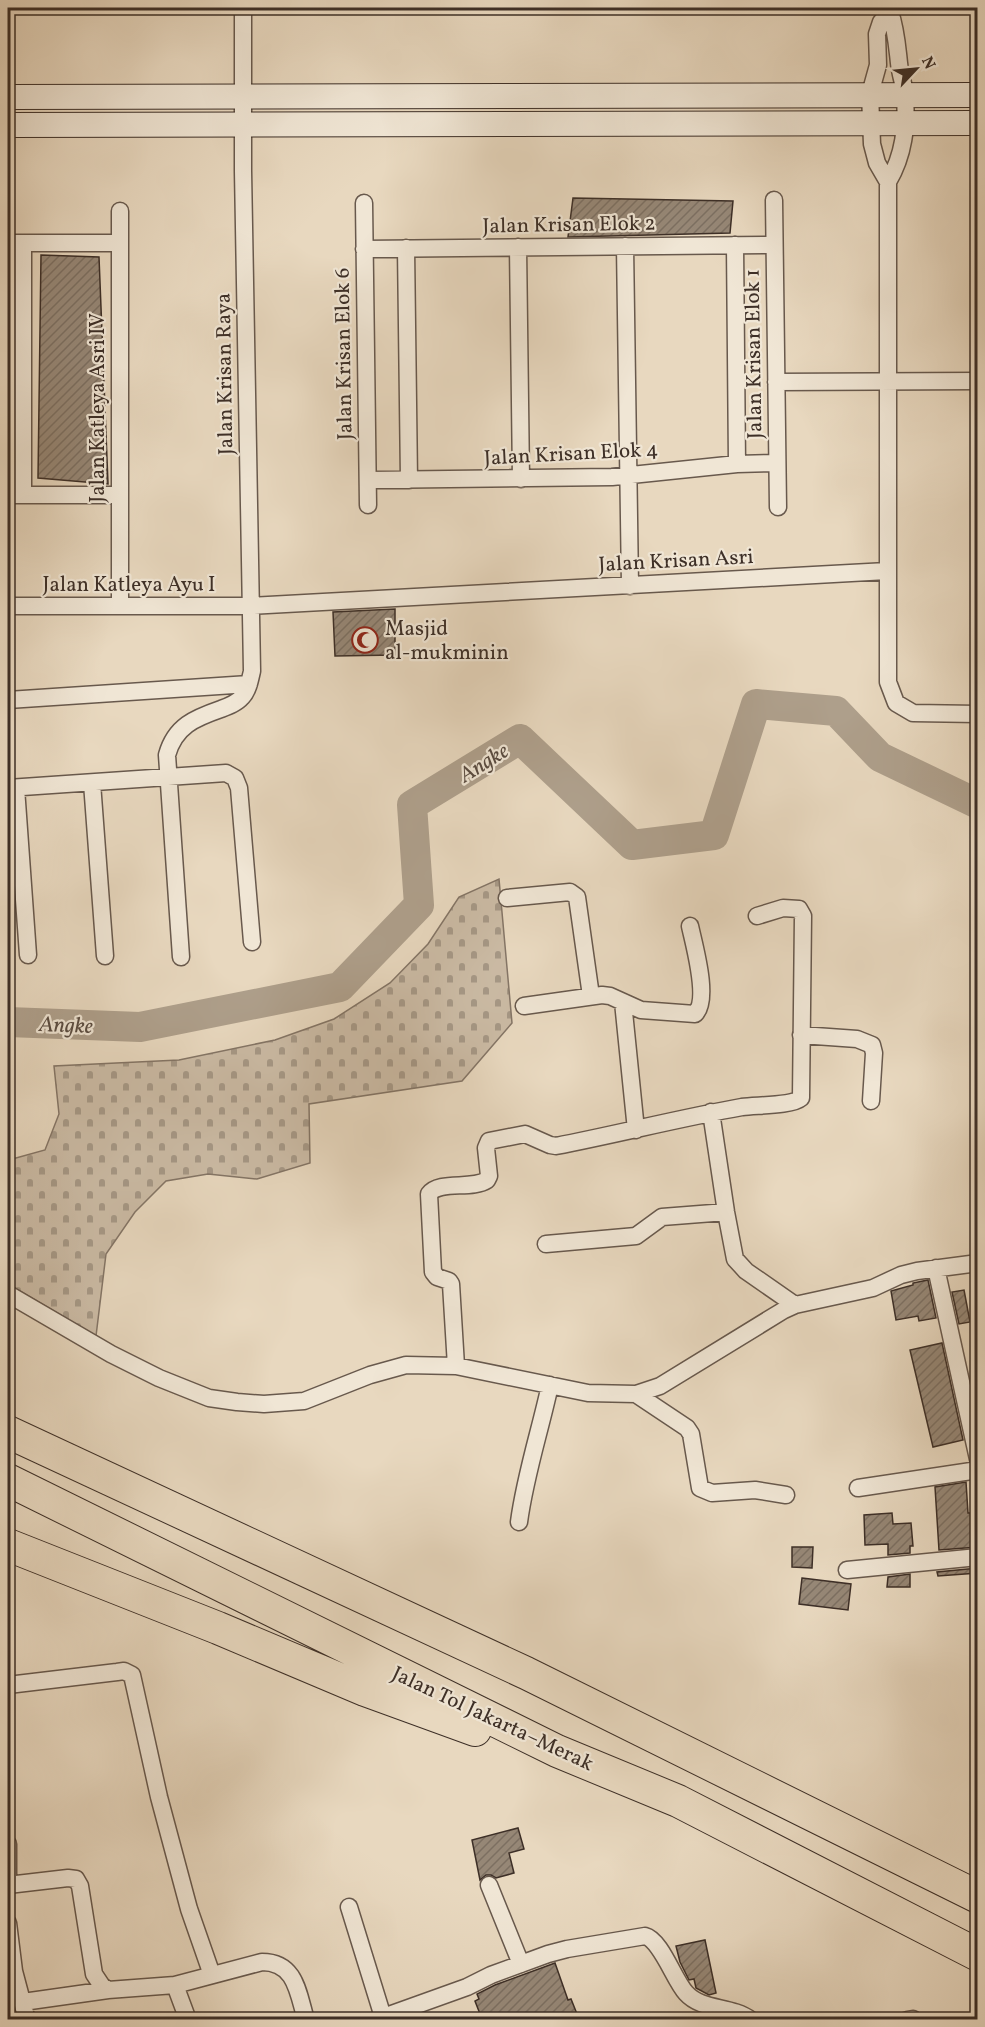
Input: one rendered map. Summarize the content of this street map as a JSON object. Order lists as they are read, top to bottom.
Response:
{
  "streets": {
    "highway": ["Jalan Tol Jakarta–Merak"],
    "street": [
      "Jalan Krisan Elok 2",
      "Jalan Krisan Elok 6",
      "Jalan Krisan Elok 1",
      "Jalan Krisan Raya",
      "Jalan Katleya Asri IV",
      "Jalan Krisan Elok 4",
      "Jalan Krisan Asri",
      "Jalan Katleya Ayu I"
    ]
  },
  "crossings": [
    ["Jalan Krisan Elok 2", "Jalan Krisan Elok 6"],
    ["Jalan Krisan Elok 2", "Jalan Krisan Elok 1"],
    ["Jalan Krisan Elok 6", "Jalan Krisan Elok 4"],
    ["Jalan Krisan Elok 1", "Jalan Krisan Elok 4"],
    ["Jalan Krisan Raya", "Jalan Krisan Asri"],
    ["Jalan Krisan Raya", "Jalan Katleya Ayu I"],
    ["Jalan Katleya Asri IV", "Jalan Katleya Ayu I"],
    ["Jalan Krisan Asri", "Jalan Katleya Ayu I"]
  ],
  "water": ["Angke"],
  "places": {
    "mosque": ["Masjid al-mukminin"]
  },
  "north": "top right"
}
